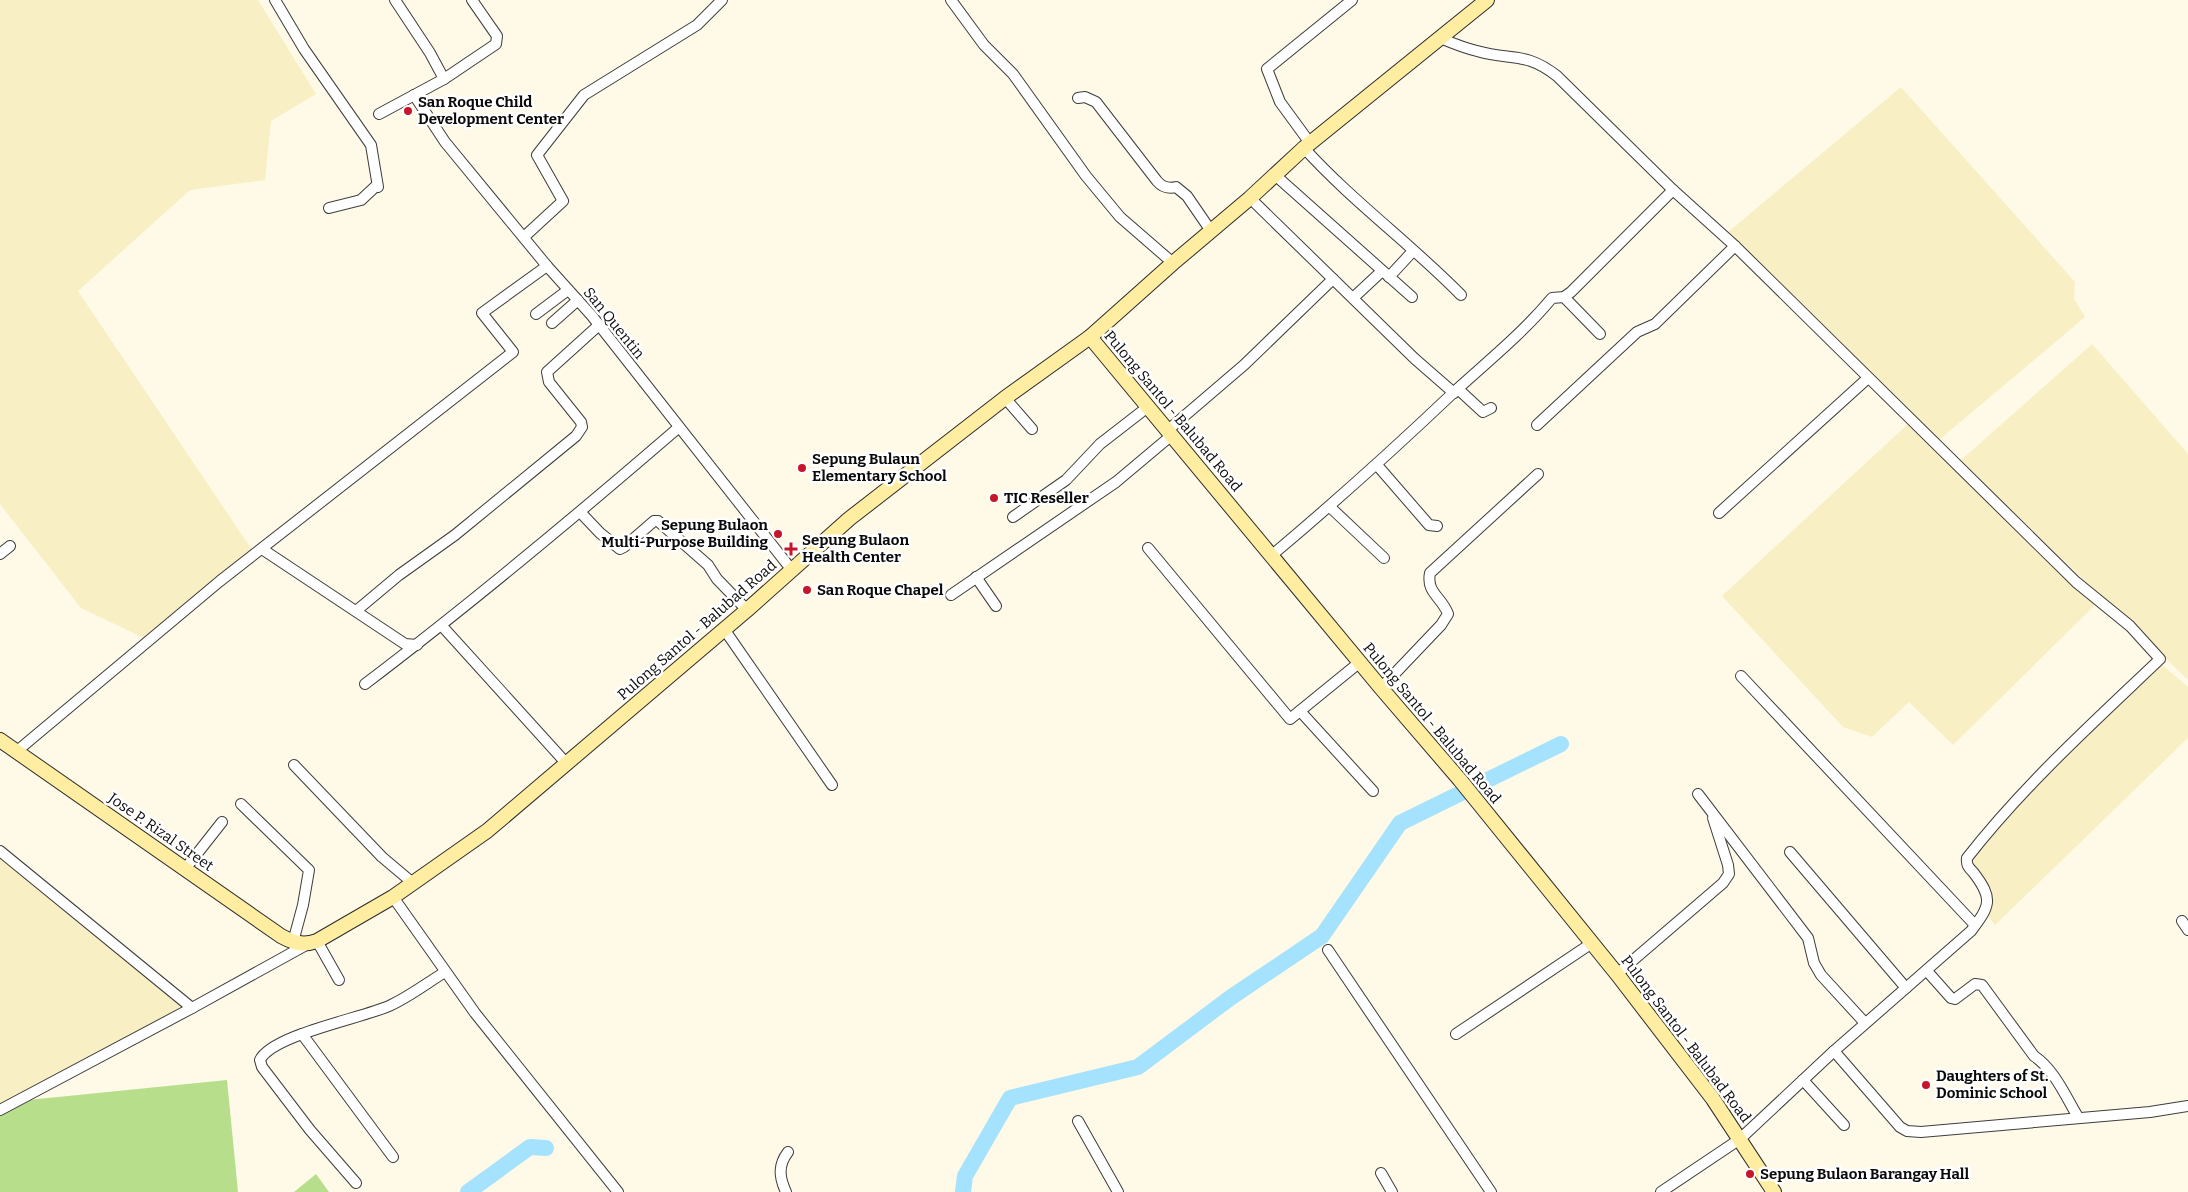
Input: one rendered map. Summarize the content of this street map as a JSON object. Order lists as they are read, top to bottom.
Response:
{
  "streets": {
    "street": ["San Quentin", "Pulong Santol - Balubad Road", "Jose P. Rizal Street"]
  },
  "crossings": [
    ["San Quentin", "Pulong Santol - Balubad Road"],
    ["Pulong Santol - Balubad Road", "Jose P. Rizal Street"]
  ],
  "places": {
    "other": [
      "San Roque Child Development Center",
      "Sepung Bulaun Elementary School",
      "TIC Reseller",
      "Sepung Bulaon Multi-Purpose Building",
      "San Roque Chapel",
      "Daughters of St. Dominic School",
      "Sepung Bulaon Barangay Hall"
    ],
    "health": ["Sepung Bulaon Health Center"]
  }
}
